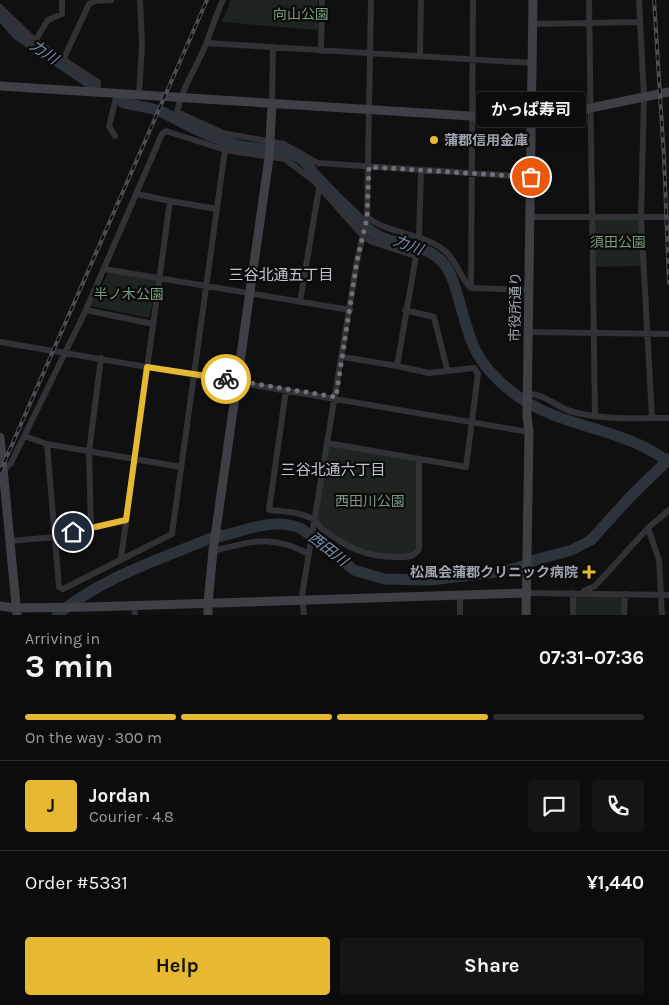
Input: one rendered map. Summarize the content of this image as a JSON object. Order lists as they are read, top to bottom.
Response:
{
  "streets": {
    "street": ["市役所通り"]
  },
  "districts": ["三谷北通五丁目", "三谷北通六丁目"],
  "water": ["力川", "西田川"],
  "parks": [
    "向山公園",
    "須田公園",
    "半ノ木公園",
    "西田川公園"
  ],
  "places": {
    "other": ["蒲郡信用金庫", "かっぱ寿司"],
    "health": ["松風会蒲郡クリニック病院"]
  },
  "page": {
    "bubble": "かっぱ寿司",
    "heading": ["3 min", "Arriving in", "07:31–07:36"],
    "panel": [
      "Jordan",
      "Courier · 4.8",
      "Order #5331",
      "¥1,440"
    ],
    "bar": "On the way · 300 m",
    "round": "J",
    "buttons": ["Help", "Share"]
  }
}
